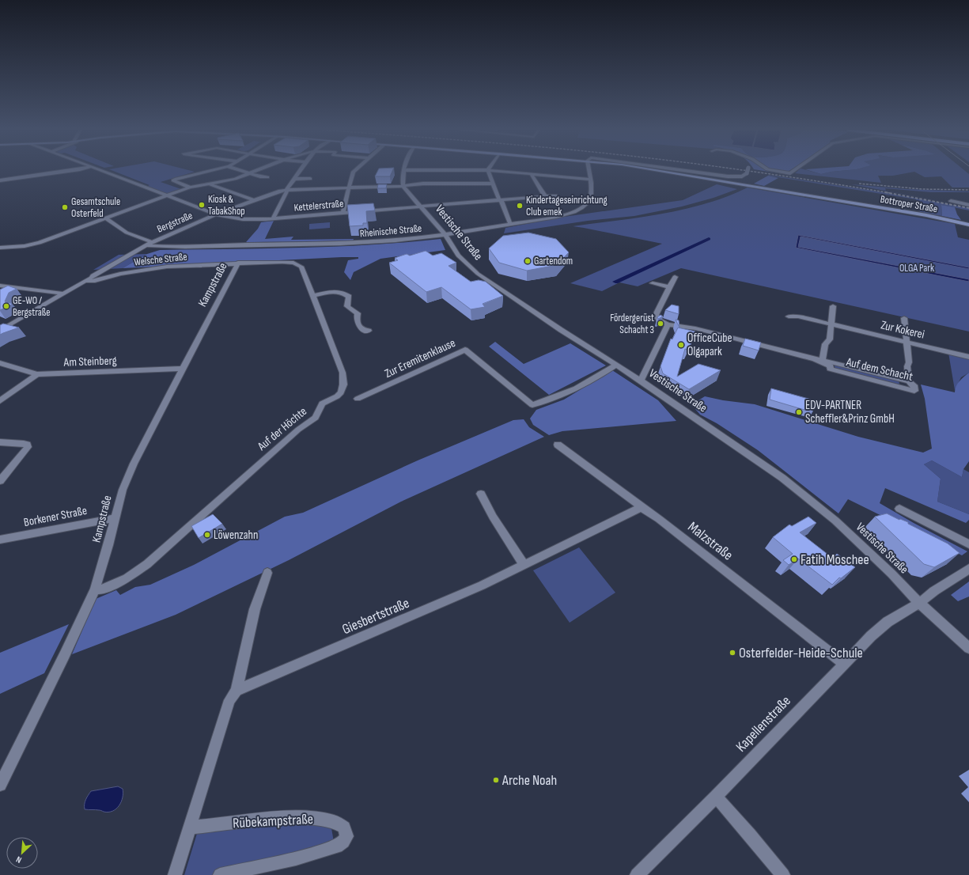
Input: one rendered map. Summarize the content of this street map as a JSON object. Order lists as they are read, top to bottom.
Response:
{
  "streets": {
    "main road": ["Bottroper Straße"],
    "street": [
      "Kettelerstraße",
      "Bergstraße",
      "Rheinische Straße",
      "Vestische Straße",
      "Welsche Straße",
      "Kampstraße",
      "Zur Kokerei",
      "Zur Eremitenklause",
      "Am Steinberg",
      "Auf dem Schacht",
      "Auf der Höchte",
      "Borkener Straße",
      "Malzstraße",
      "Giesbertstraße",
      "Kapellenstraße",
      "Rübekampstraße"
    ]
  },
  "crossings": [
    ["Kettelerstraße", "Bergstraße"],
    ["Kettelerstraße", "Vestische Straße"],
    ["Bergstraße", "Rheinische Straße"],
    ["Bergstraße", "Vestische Straße"],
    ["Bergstraße", "Welsche Straße"],
    ["Rheinische Straße", "Vestische Straße"],
    ["Vestische Straße", "Zur Eremitenklause"],
    ["Vestische Straße", "Kapellenstraße"],
    ["Welsche Straße", "Kampstraße"],
    ["Welsche Straße", "Auf der Höchte"],
    ["Kampstraße", "Am Steinberg"],
    ["Kampstraße", "Auf der Höchte"],
    ["Kampstraße", "Borkener Straße"],
    ["Malzstraße", "Giesbertstraße"],
    ["Malzstraße", "Kapellenstraße"]
  ],
  "parks": ["OLGA Park"],
  "places": [
    "Kiosk & TabakShop",
    "Kindertageseinrichtung Club emek",
    "Gesamtschule Osterfeld",
    "Gartendom",
    "GE-WO / Bergstraße",
    "Fördergerüst Schacht 3",
    "OfficeCube Olgapark",
    "EDV-PARTNER Scheffler&Prinz GmbH",
    "Löwenzahn",
    "Fatih Moschee",
    "Osterfelder-Heide-Schule",
    "Arche Noah"
  ],
  "north": "bottom left"
}
